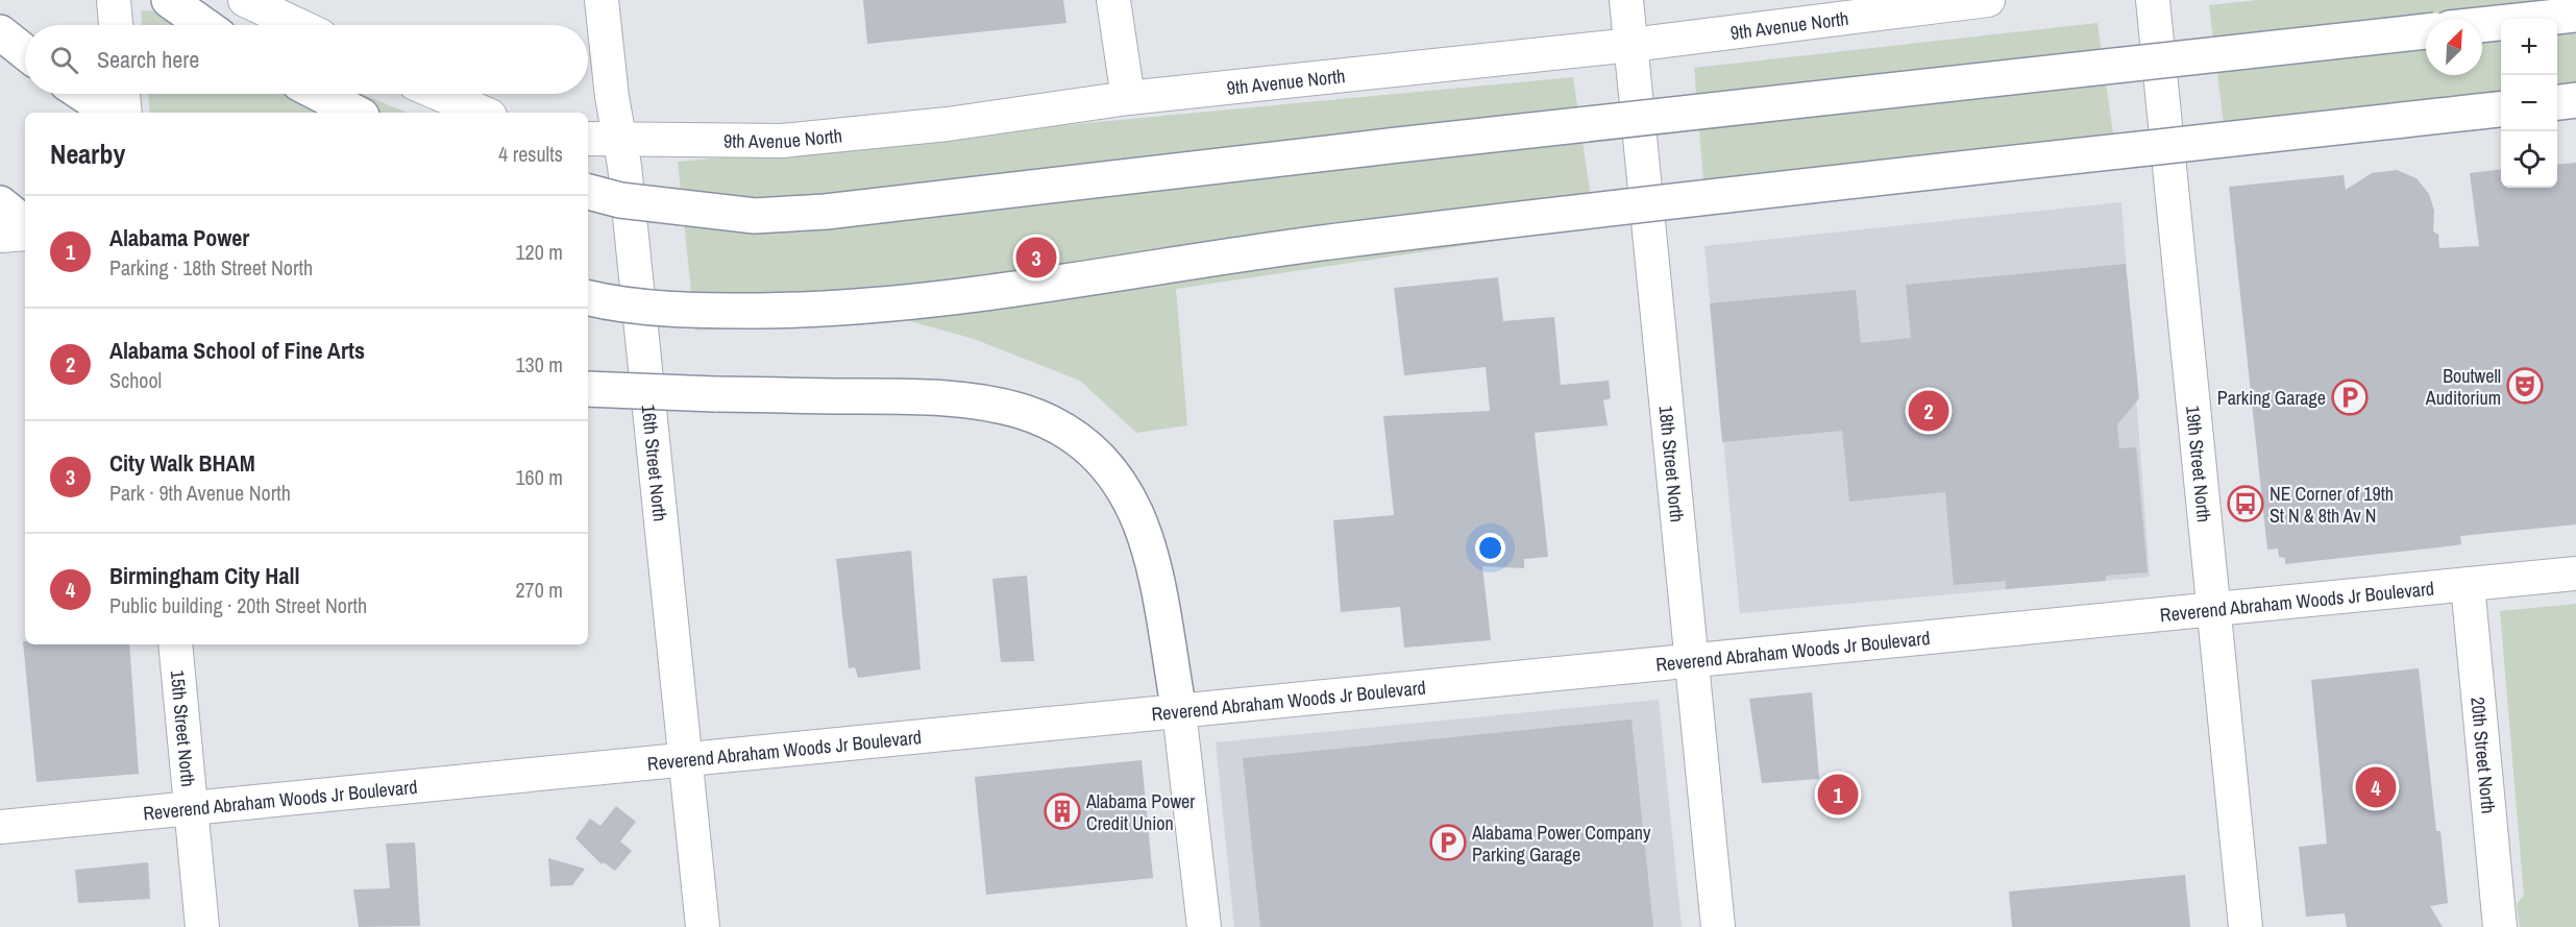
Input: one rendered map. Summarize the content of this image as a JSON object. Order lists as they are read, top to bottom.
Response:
{
  "streets": {
    "street": [
      "9th Avenue North",
      "16th Street North",
      "18th Street North",
      "19th Street North",
      "Reverend Abraham Woods Jr Boulevard",
      "15th Street North",
      "20th Street North"
    ]
  },
  "crossings": [
    ["9th Avenue North", "16th Street North"],
    ["9th Avenue North", "18th Street North"],
    ["16th Street North", "Reverend Abraham Woods Jr Boulevard"],
    ["18th Street North", "Reverend Abraham Woods Jr Boulevard"],
    ["19th Street North", "Reverend Abraham Woods Jr Boulevard"],
    ["Reverend Abraham Woods Jr Boulevard", "15th Street North"],
    ["Reverend Abraham Woods Jr Boulevard", "20th Street North"]
  ],
  "places": {
    "theatre": ["Boutwell Auditorium"],
    "parking": ["Parking Garage", "Alabama Power Company Parking Garage"],
    "bus stop": ["NE Corner of 19th St N & 8th Av N"],
    "building": ["Alabama Power Credit Union"]
  },
  "north": "top right",
  "page": {
    "map_buttons": ["+", "−"],
    "search": "Search here",
    "heading": ["Nearby", "4 results"],
    "list": [
      {
        "mark": "1",
        "name": "Alabama Power",
        "note": "Parking · 18th Street North",
        "value": "120 m"
      },
      {
        "mark": "2",
        "name": "Alabama School of Fine Arts",
        "note": "School",
        "value": "130 m"
      },
      {
        "mark": "3",
        "name": "City Walk BHAM",
        "note": "Park · 9th Avenue North",
        "value": "160 m"
      },
      {
        "mark": "4",
        "name": "Birmingham City Hall",
        "note": "Public building · 20th Street North",
        "value": "270 m"
      }
    ],
    "pins": [
      "3",
      "2",
      "4",
      "1"
    ]
  }
}
